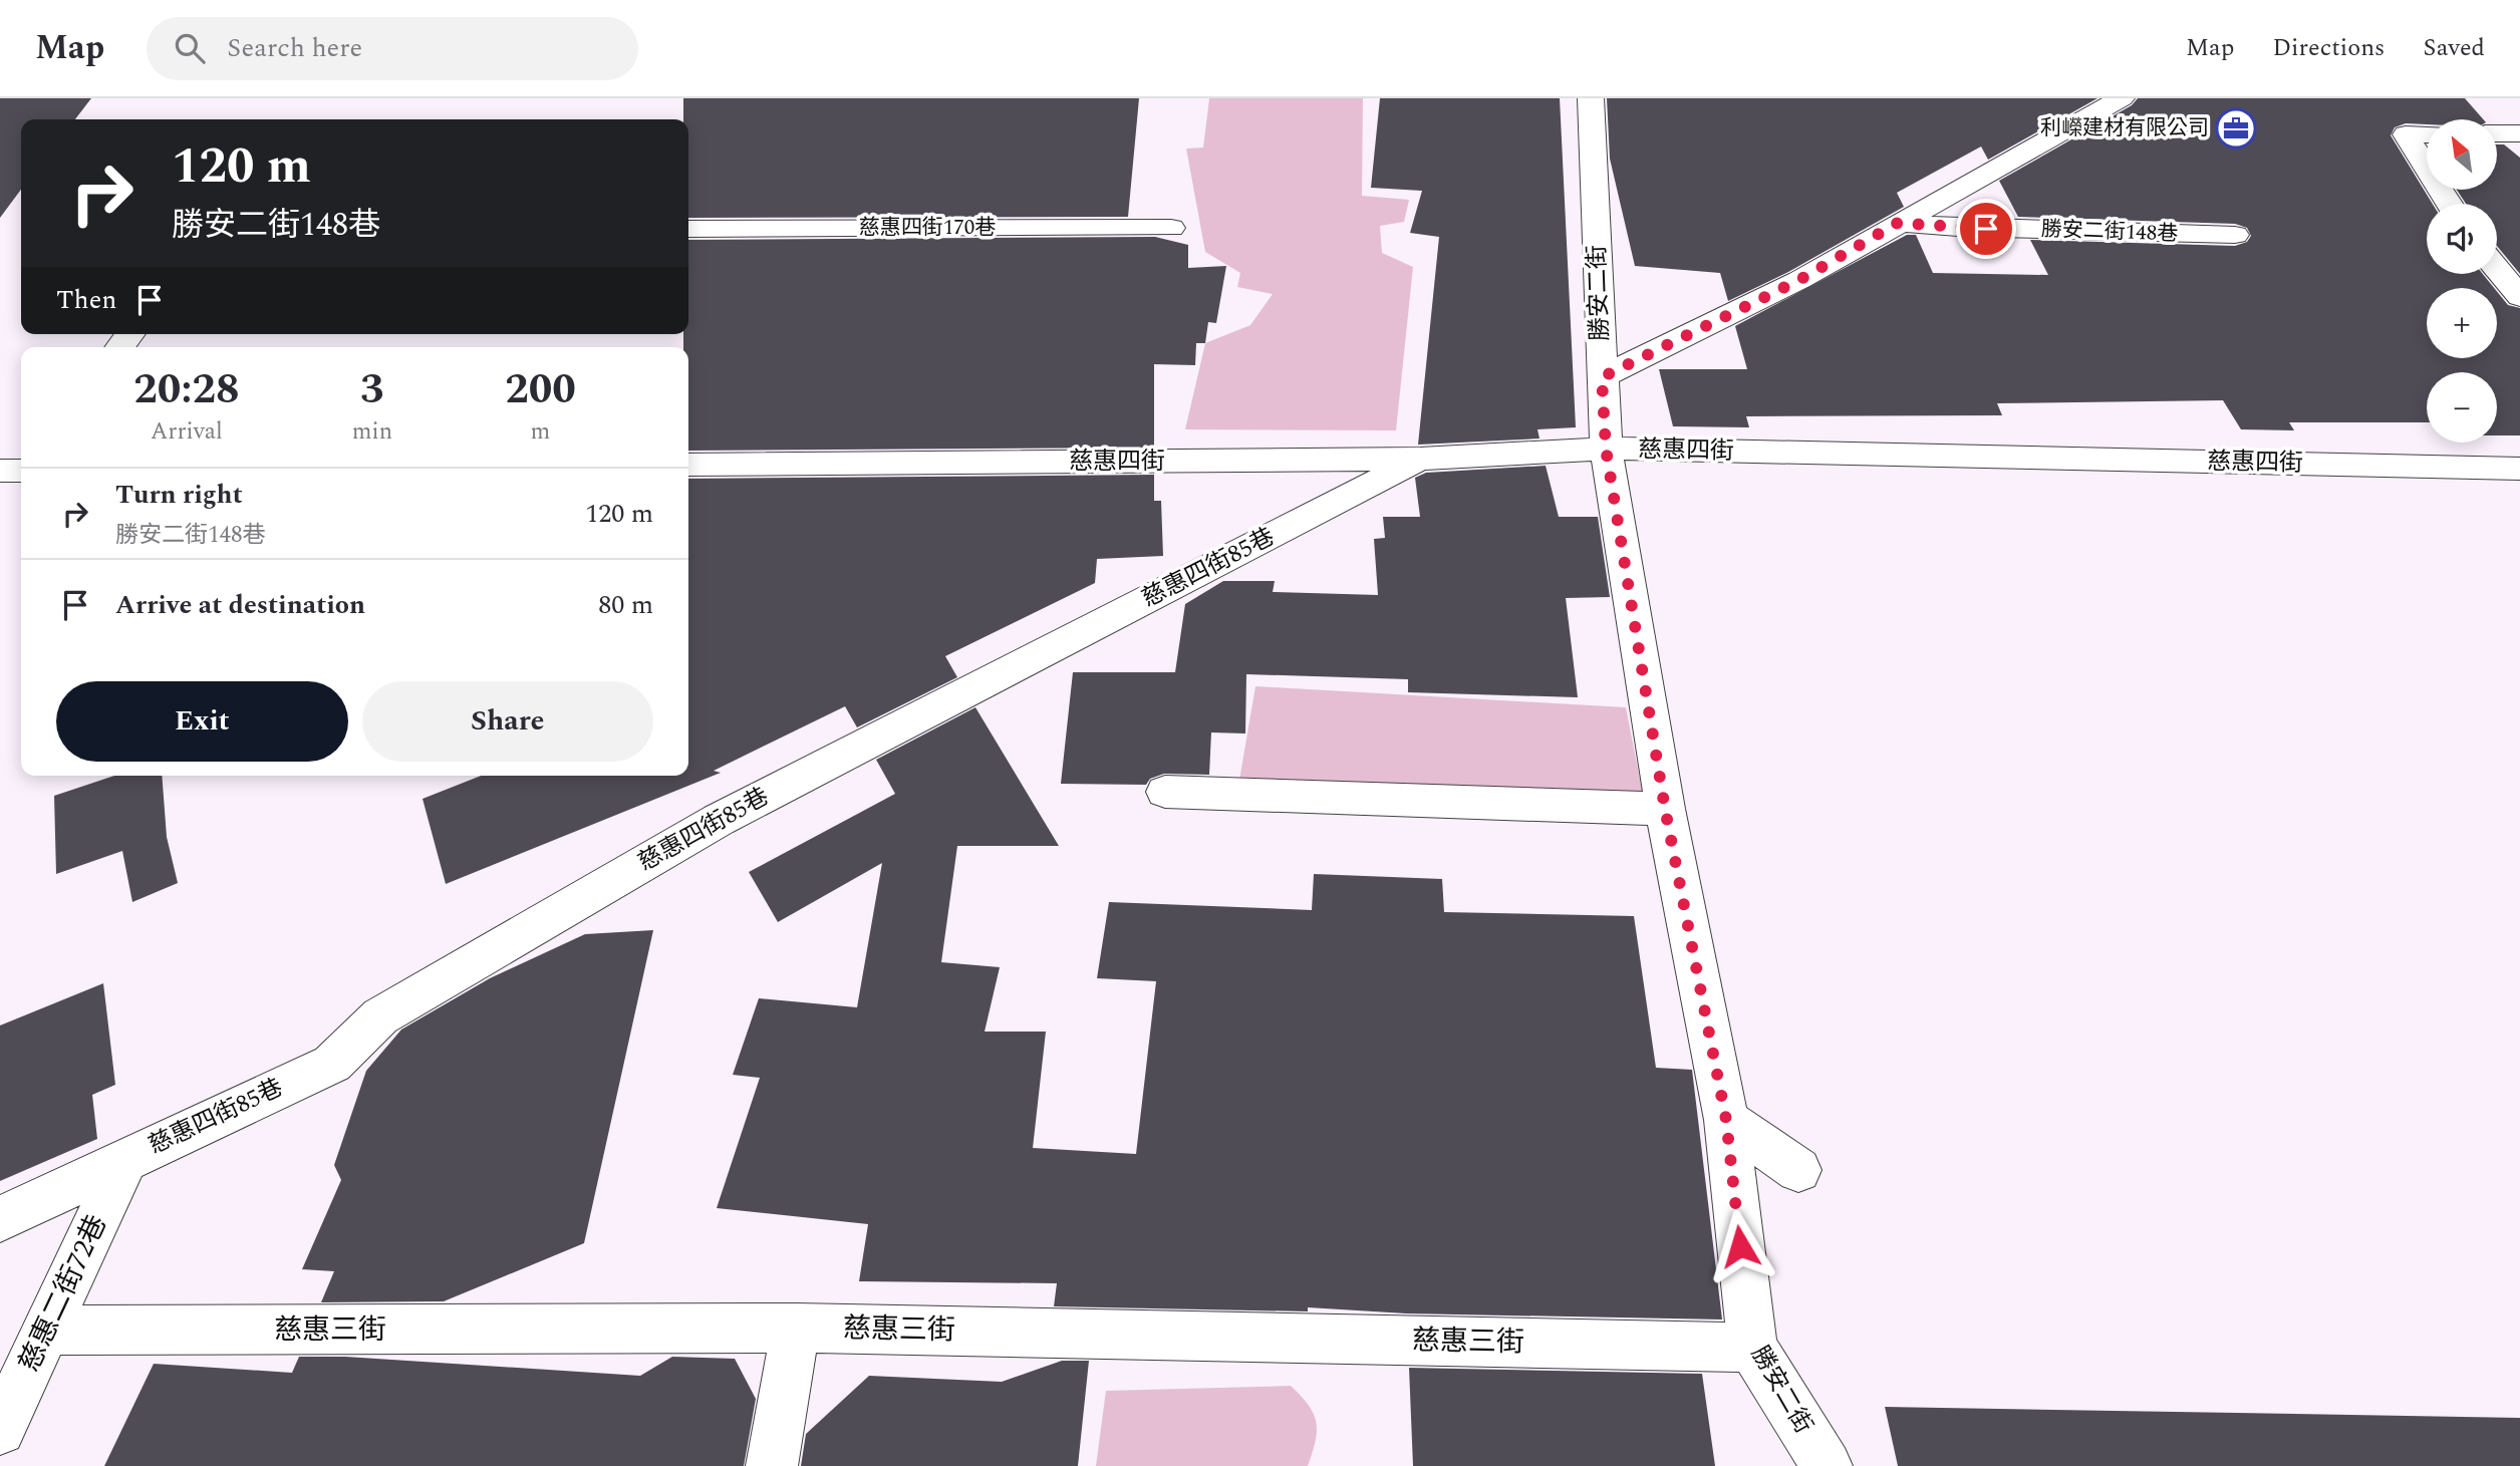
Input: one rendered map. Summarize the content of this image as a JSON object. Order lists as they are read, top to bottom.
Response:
{
  "streets": {
    "street": [
      "慈惠四街170巷",
      "勝安二街148巷",
      "勝安二街",
      "慈惠四街",
      "慈惠四街85巷",
      "慈惠二街72巷",
      "慈惠三街"
    ]
  },
  "crossings": [
    ["勝安二街", "慈惠四街"],
    ["勝安二街", "慈惠三街"],
    ["慈惠四街", "慈惠四街85巷"],
    ["慈惠四街85巷", "慈惠二街72巷"],
    ["慈惠二街72巷", "慈惠三街"]
  ],
  "places": {
    "office": ["利嶸建材有限公司"]
  },
  "north": "top left",
  "page": {
    "header": "Map",
    "search": "Search here",
    "nav": ["Map", "Directions", "Saved"],
    "map_buttons": ["+", "−"],
    "turn": ["120 m", "勝安二街148巷"],
    "then": "Then",
    "eta": [
      "20:28",
      "Arrival",
      "3",
      "min",
      "200",
      "m"
    ],
    "list": [
      {
        "name": "Turn right",
        "note": "勝安二街148巷",
        "value": "120 m"
      },
      {
        "name": "Arrive at destination",
        "value": "80 m"
      }
    ],
    "buttons": ["Exit", "Share"]
  }
}
